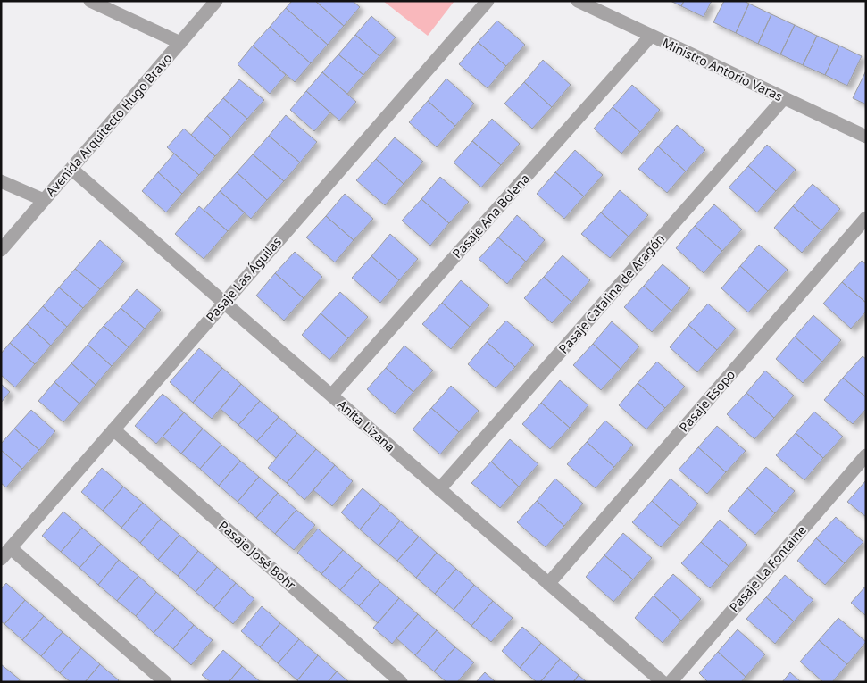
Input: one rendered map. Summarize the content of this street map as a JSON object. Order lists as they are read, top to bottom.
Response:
{
  "streets": {
    "street": [
      "Ministro Antorio Varas",
      "Avenida Arquitecto Hugo Bravo",
      "Pasaje Ana Bolena",
      "Pasaje Las Águilas",
      "Pasaje Catalina de Aragón",
      "Pasaje Esopo",
      "Anita Lizana",
      "Pasaje José Bohr",
      "Pasaje La Fontaine"
    ]
  },
  "crossings": [
    ["Ministro Antorio Varas", "Pasaje Ana Bolena"],
    ["Ministro Antorio Varas", "Pasaje Catalina de Aragón"],
    ["Avenida Arquitecto Hugo Bravo", "Anita Lizana"],
    ["Pasaje Ana Bolena", "Anita Lizana"],
    ["Pasaje Las Águilas", "Anita Lizana"],
    ["Pasaje Las Águilas", "Pasaje José Bohr"],
    ["Pasaje Catalina de Aragón", "Anita Lizana"],
    ["Pasaje Esopo", "Anita Lizana"]
  ]
}
